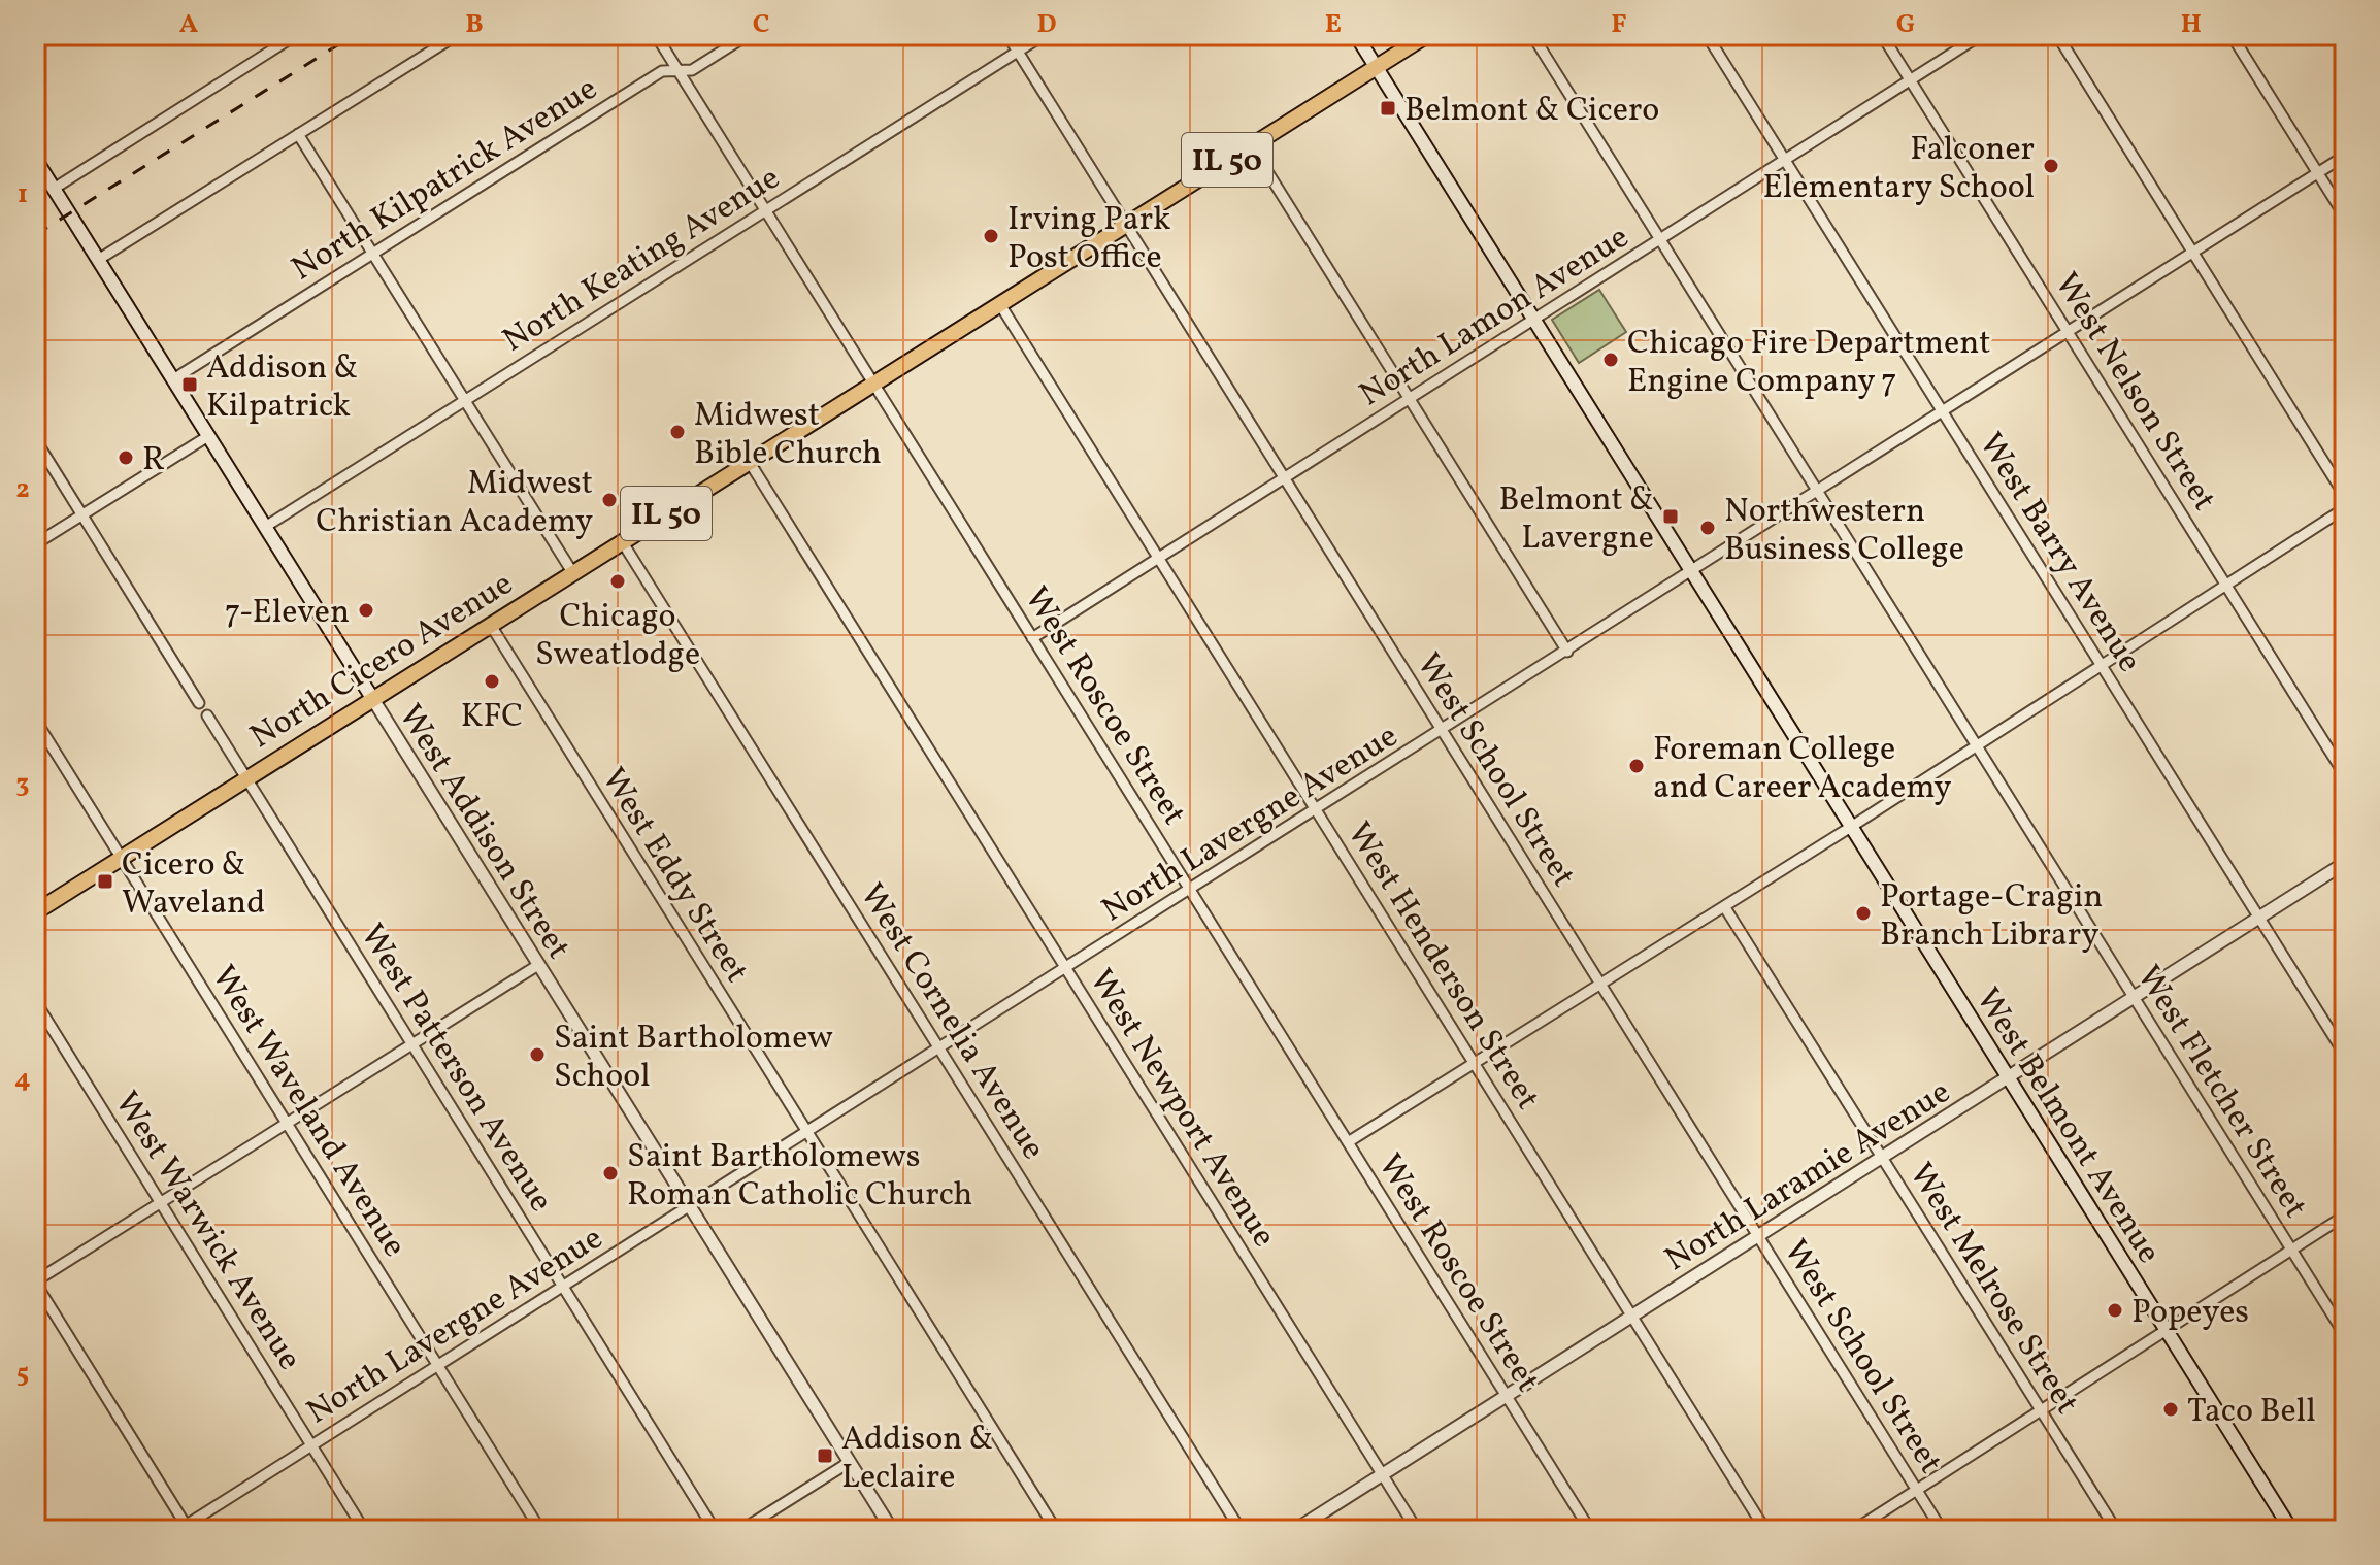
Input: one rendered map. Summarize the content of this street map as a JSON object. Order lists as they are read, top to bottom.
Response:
{
  "streets": {
    "main road": [
      "IL 50",
      "North Cicero Avenue",
      "West Addison Street",
      "West Belmont Avenue"
    ],
    "street": [
      "North Kilpatrick Avenue",
      "North Keating Avenue",
      "North Lamon Avenue",
      "West Nelson Street",
      "West Barry Avenue",
      "West Roscoe Street",
      "West School Street",
      "North Lavergne Avenue",
      "West Eddy Street",
      "West Henderson Street",
      "West Cornelia Avenue",
      "West Patterson Avenue",
      "West Fletcher Street",
      "West Newport Avenue",
      "West Waveland Avenue",
      "North Laramie Avenue",
      "West Warwick Avenue",
      "West Melrose Street"
    ]
  },
  "crossings": [
    ["North Kilpatrick Avenue", "West Roscoe Street"],
    ["North Kilpatrick Avenue", "West Addison Street"],
    ["North Keating Avenue", "West Roscoe Street"],
    ["North Keating Avenue", "West School Street"],
    ["North Keating Avenue", "West Addison Street"],
    ["North Lamon Avenue", "West Nelson Street"],
    ["North Lamon Avenue", "West Barry Avenue"],
    ["North Lamon Avenue", "West Roscoe Street"],
    ["North Lamon Avenue", "West School Street"],
    ["North Lamon Avenue", "West Henderson Street"],
    ["North Lamon Avenue", "West Fletcher Street"],
    ["North Lamon Avenue", "West Belmont Avenue"],
    ["West Nelson Street", "North Lavergne Avenue"],
    ["West Barry Avenue", "North Lavergne Avenue"],
    ["West Barry Avenue", "North Laramie Avenue"],
    ["North Cicero Avenue", "West Roscoe Street"],
    ["North Cicero Avenue", "West School Street"],
    ["North Cicero Avenue", "West Addison Street"],
    ["North Cicero Avenue", "West Eddy Street"],
    ["North Cicero Avenue", "West Henderson Street"],
    ["North Cicero Avenue", "West Cornelia Avenue"],
    ["North Cicero Avenue", "West Patterson Avenue"],
    ["North Cicero Avenue", "West Newport Avenue"],
    ["North Cicero Avenue", "West Waveland Avenue"],
    ["North Cicero Avenue", "West Belmont Avenue"],
    ["West Roscoe Street", "North Lavergne Avenue"],
    ["West Roscoe Street", "North Laramie Avenue"],
    ["West School Street", "North Lavergne Avenue"],
    ["West School Street", "North Laramie Avenue"],
    ["North Lavergne Avenue", "West Addison Street"],
    ["North Lavergne Avenue", "West Eddy Street"],
    ["North Lavergne Avenue", "West Henderson Street"],
    ["North Lavergne Avenue", "West Cornelia Avenue"],
    ["North Lavergne Avenue", "West Patterson Avenue"],
    ["North Lavergne Avenue", "West Fletcher Street"],
    ["North Lavergne Avenue", "West Newport Avenue"],
    ["North Lavergne Avenue", "West Waveland Avenue"],
    ["North Lavergne Avenue", "West Belmont Avenue"],
    ["North Lavergne Avenue", "West Warwick Avenue"],
    ["West Henderson Street", "North Laramie Avenue"],
    ["West Fletcher Street", "North Laramie Avenue"],
    ["West Newport Avenue", "North Laramie Avenue"],
    ["West Belmont Avenue", "North Laramie Avenue"],
    ["North Laramie Avenue", "West Melrose Street"]
  ],
  "places": {
    "transit": [
      "Belmont & Cicero",
      "Addison & Kilpatrick",
      "Belmont & Lavergne",
      "Cicero & Waveland",
      "Addison & Leclaire"
    ],
    "other": [
      "Falconer Elementary School",
      "Irving Park Post Office",
      "Chicago Fire Department Engine Company 7",
      "Midwest Bible Church",
      "R",
      "Midwest Christian Academy",
      "Northwestern Business College",
      "Chicago Sweatlodge",
      "7-Eleven",
      "KFC",
      "Foreman College and Career Academy",
      "Portage-Cragin Branch Library",
      "Saint Bartholomew School",
      "Saint Bartholomews Roman Catholic Church",
      "Popeyes",
      "Taco Bell"
    ]
  },
  "grid": {
    "columns": [
      "A",
      "B",
      "C",
      "D",
      "E",
      "F",
      "G",
      "H"
    ],
    "rows": [
      "1",
      "2",
      "3",
      "4",
      "5"
    ]
  }
}
